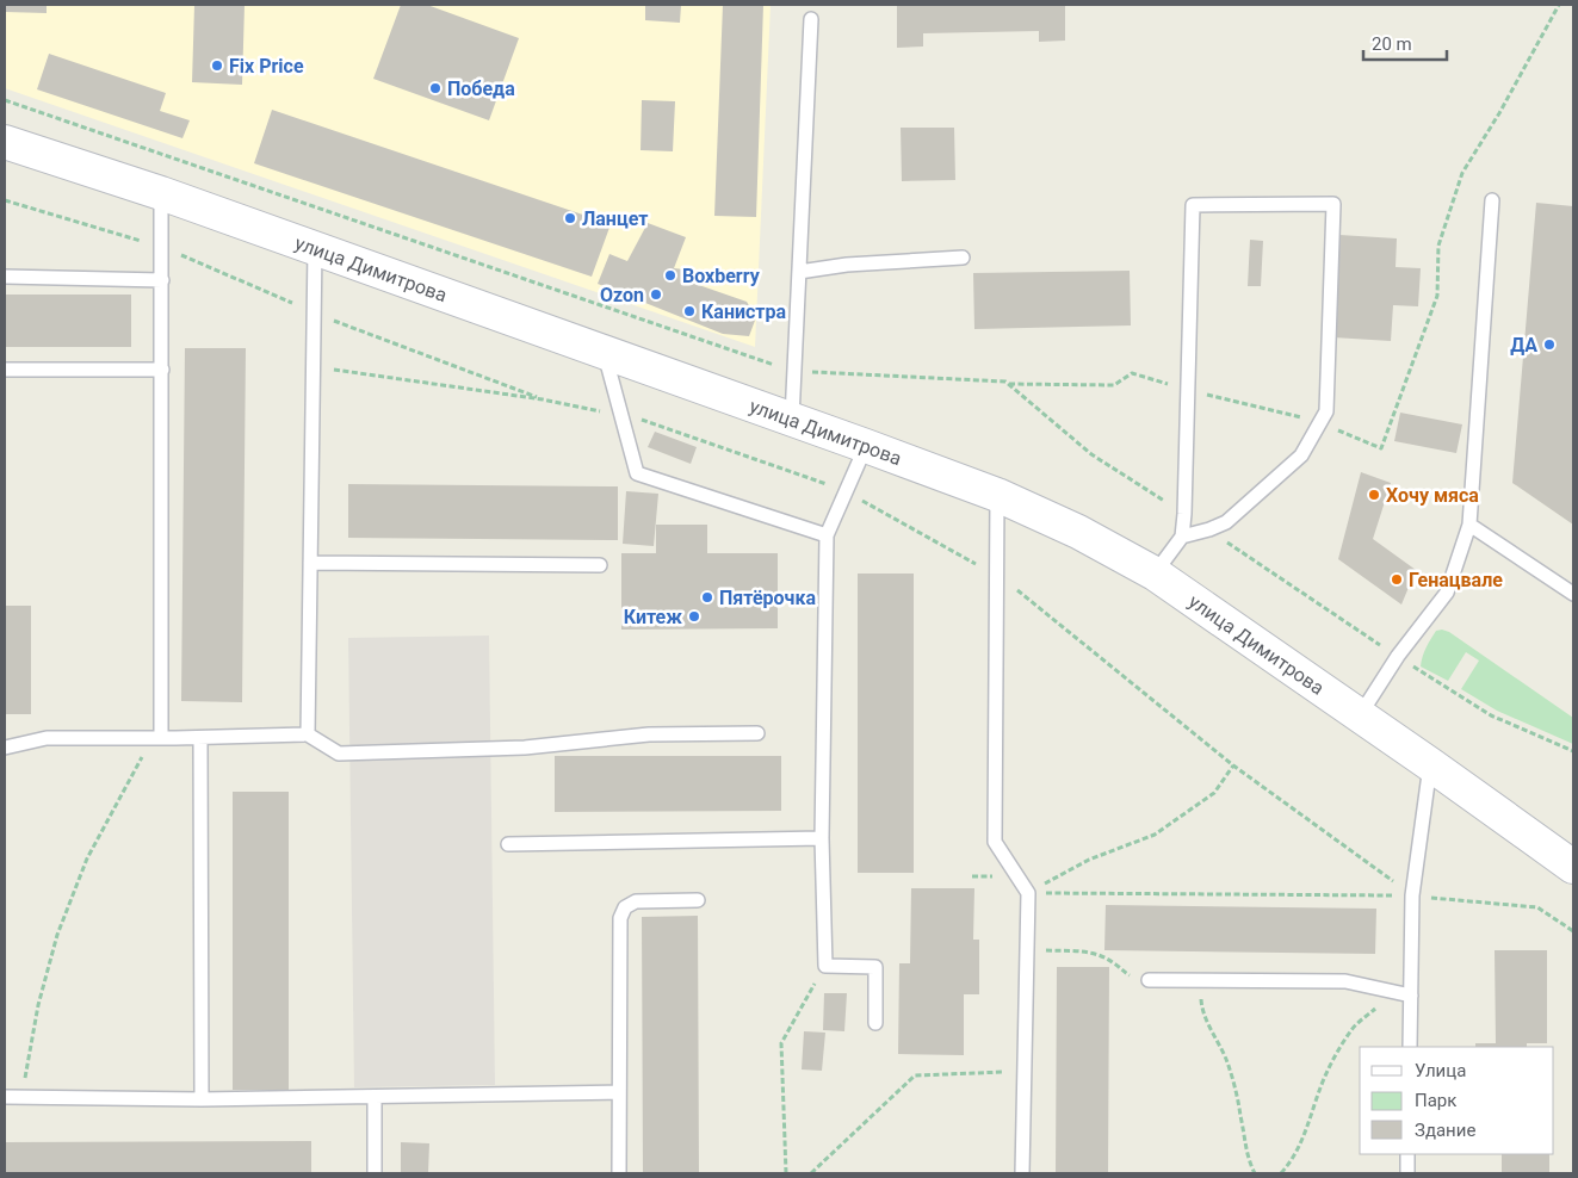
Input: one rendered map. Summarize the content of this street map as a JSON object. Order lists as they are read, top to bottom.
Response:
{
  "streets": {
    "main road": ["улица Димитрова"]
  },
  "places": [
    "Fix Price",
    "Победа",
    "Ланцет",
    "Boxberry",
    "Ozon",
    "Канистра",
    "ДА",
    "Хочу мяса",
    "Генацвале",
    "Пятёрочка",
    "Китеж"
  ],
  "legend": ["Улица", "Парк", "Здание"],
  "scale_bar": "20 m"
}
